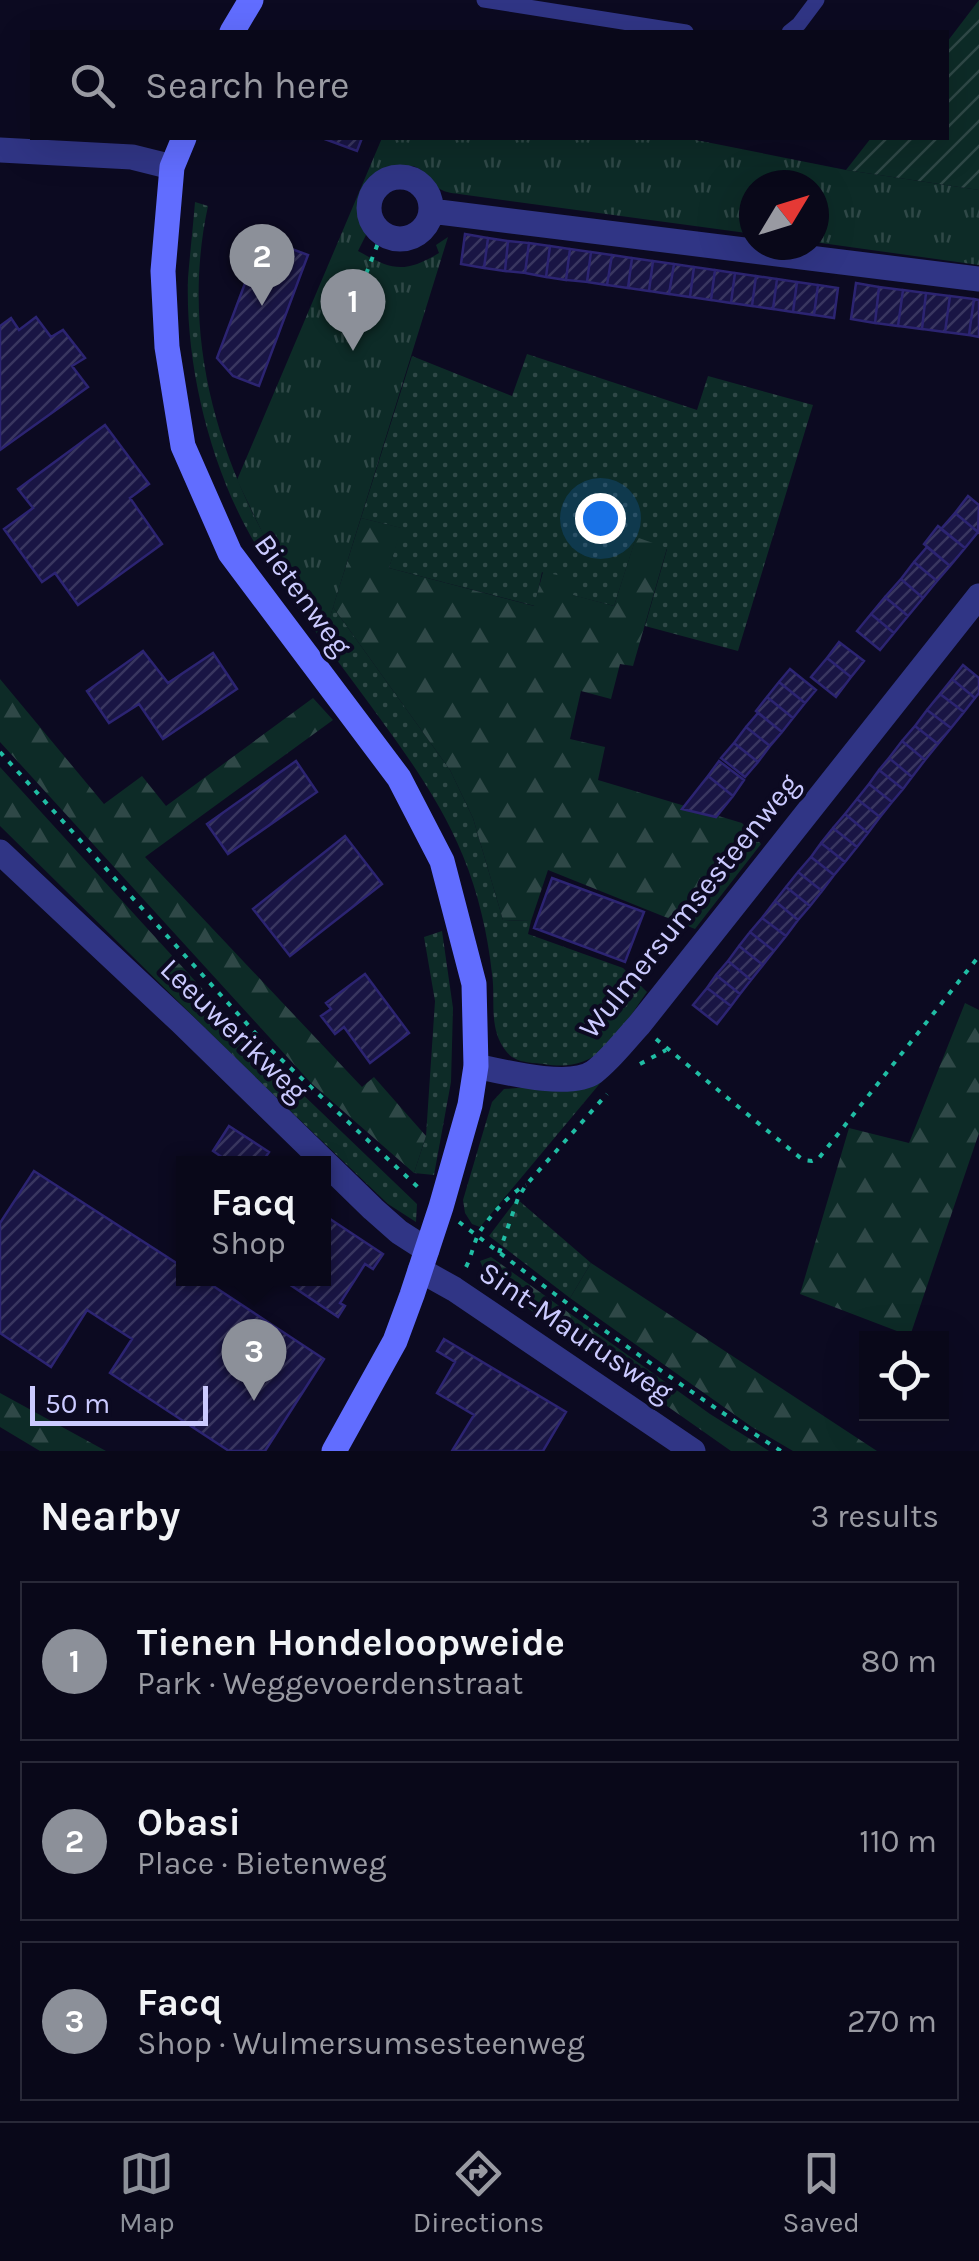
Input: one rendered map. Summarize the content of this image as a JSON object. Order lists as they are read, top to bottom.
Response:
{
  "streets": {
    "street": [
      "Bietenweg",
      "Wulmersumsesteenweg",
      "Leeuwerikweg",
      "Sint-Maurusweg"
    ]
  },
  "crossings": [
    ["Bietenweg", "Wulmersumsesteenweg"],
    ["Leeuwerikweg", "Sint-Maurusweg"]
  ],
  "scale_bar": "50 m",
  "north": "top right",
  "page": {
    "search": "Search here",
    "pins": ["2", "1", "3"],
    "popup": ["Facq", "Shop"],
    "scale": "50 m",
    "heading": ["Nearby", "3 results"],
    "list": [
      {
        "mark": "1",
        "name": "Tienen Hondeloopweide",
        "note": "Park · Weggevoerdenstraat",
        "value": "80 m"
      },
      {
        "mark": "2",
        "name": "Obasi",
        "note": "Place · Bietenweg",
        "value": "110 m"
      },
      {
        "mark": "3",
        "name": "Facq",
        "note": "Shop · Wulmersumsesteenweg",
        "value": "270 m"
      }
    ],
    "nav": ["Map", "Directions", "Saved"]
  }
}
